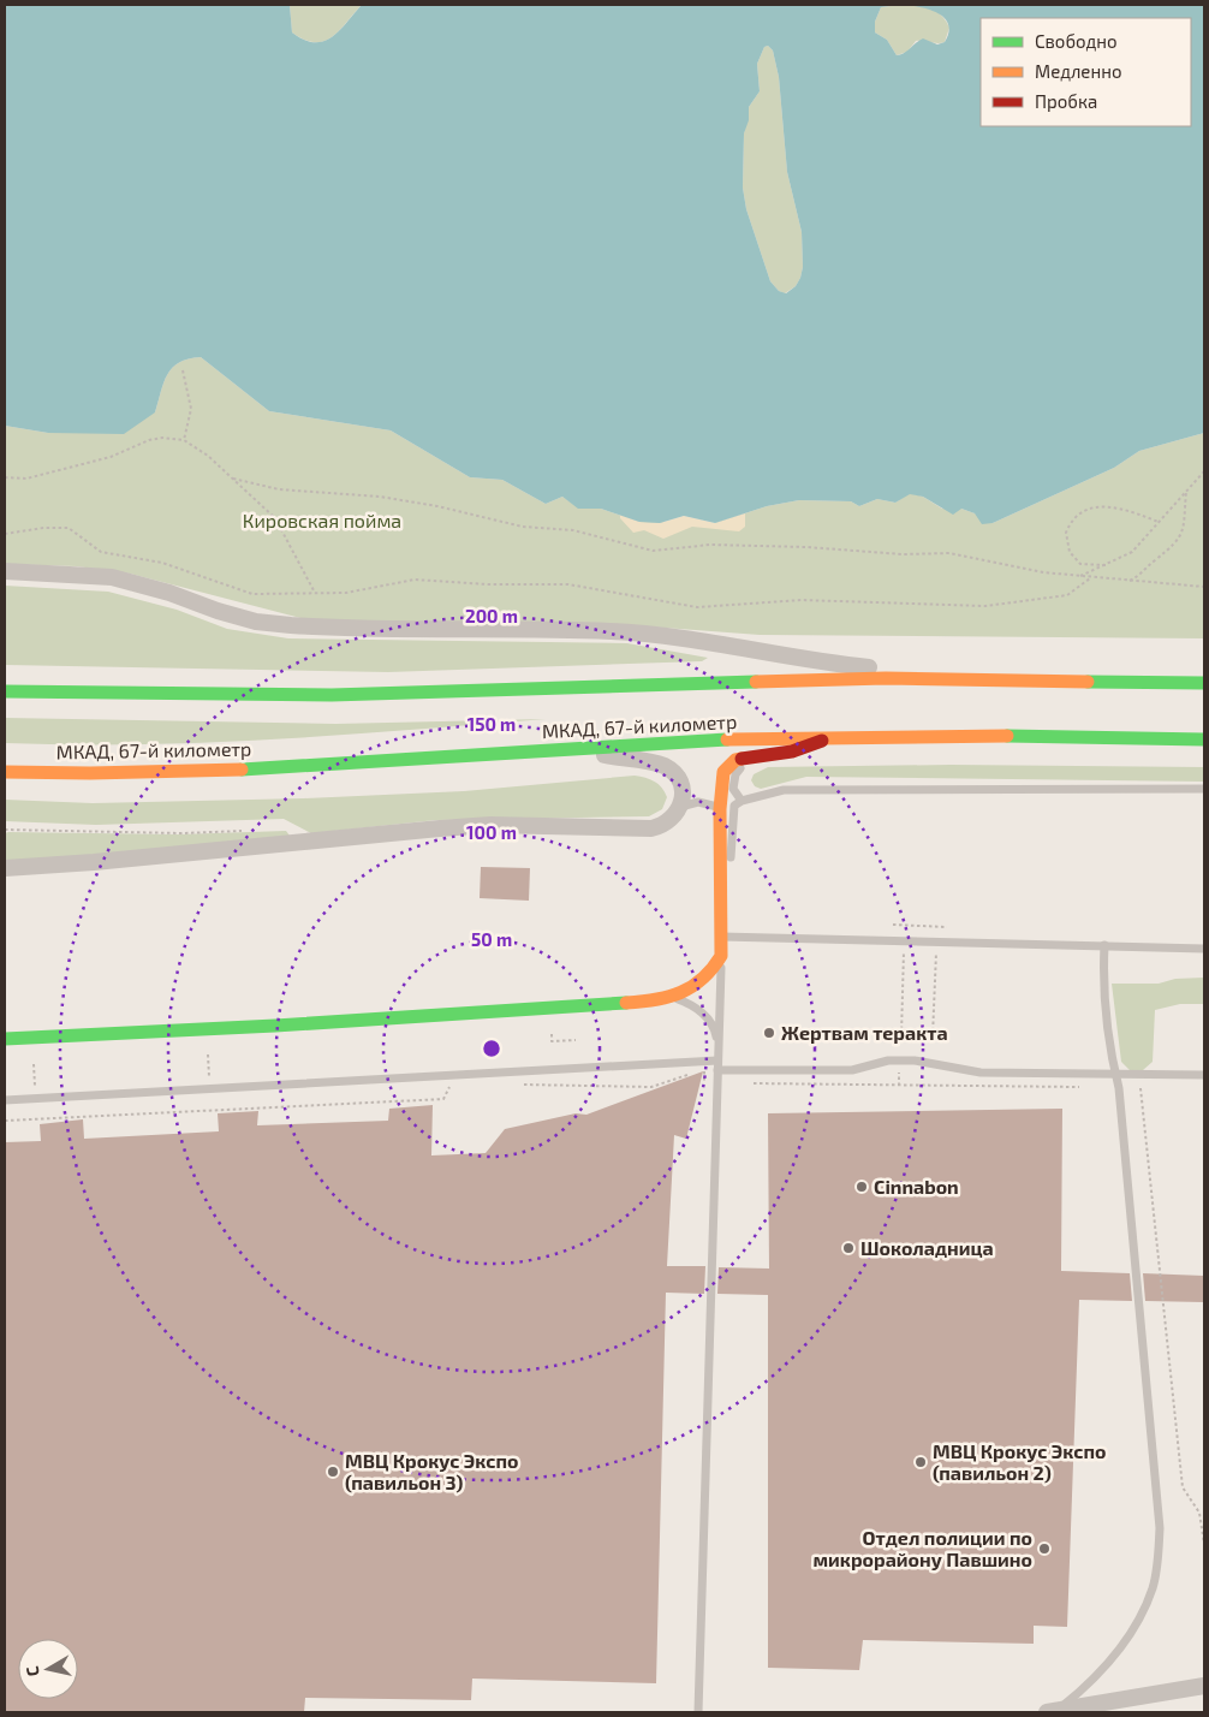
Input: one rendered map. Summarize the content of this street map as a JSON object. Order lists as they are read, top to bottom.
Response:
{
  "streets": {
    "main road": ["МКАД, 67-й километр"]
  },
  "parks": ["Кировская пойма"],
  "places": [
    "Жертвам теракта",
    "Cinnabon",
    "Шоколадница",
    "МВЦ Крокус Экспо (павильон 2)",
    "МВЦ Крокус Экспо (павильон 3)",
    "Отдел полиции по микрорайону Павшино"
  ],
  "legend": ["Свободно", "Медленно", "Пробка"],
  "north": "left",
  "rings": [
    "200 m",
    "150 m",
    "100 m",
    "50 m"
  ]
}
